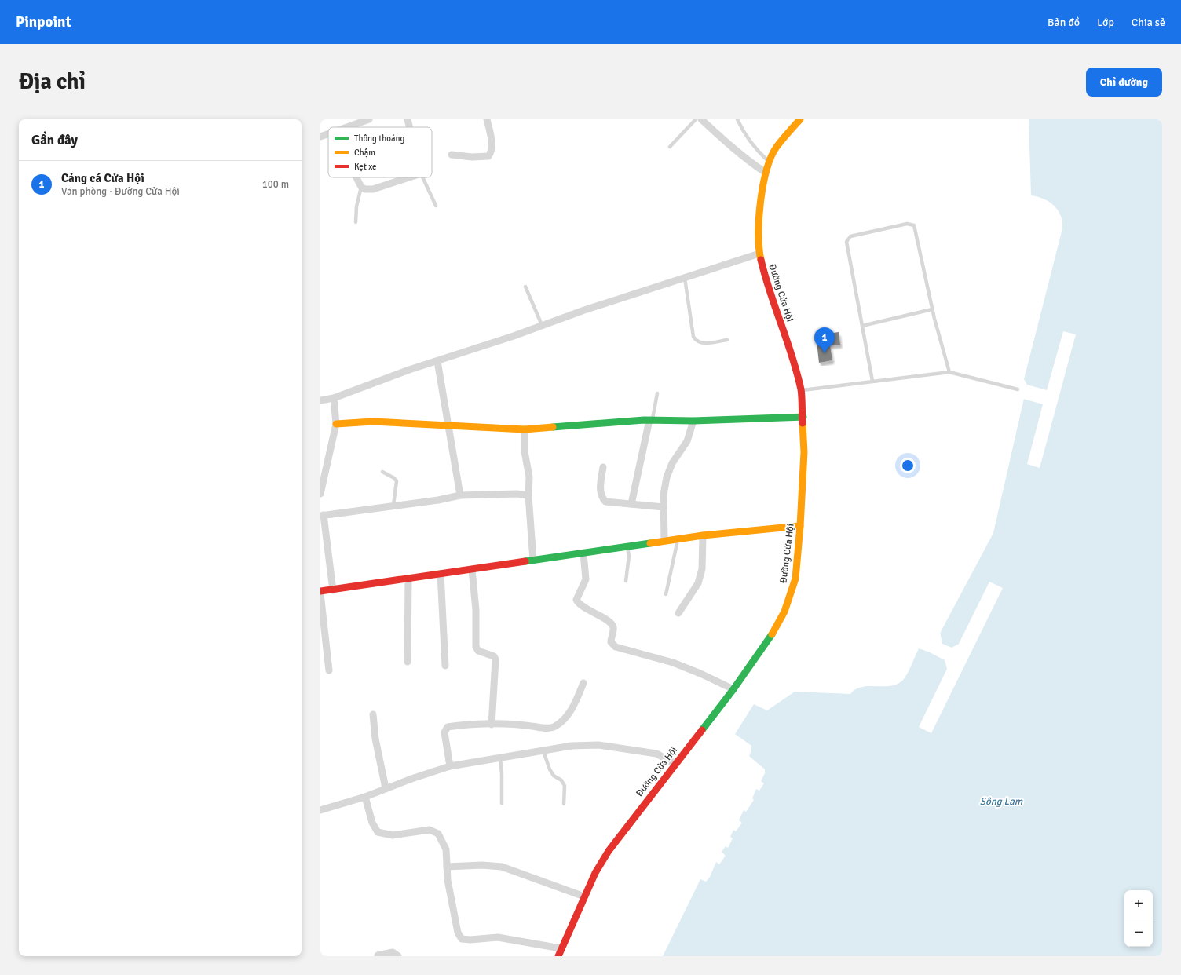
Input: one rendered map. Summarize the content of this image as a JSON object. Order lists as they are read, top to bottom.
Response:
{
  "streets": {
    "street": ["Đường Cửa Hội"]
  },
  "water": ["Sông Lam"],
  "legend": ["Thông thoáng", "Chậm", "Kẹt xe"],
  "page": {
    "header": "Pinpoint",
    "nav": ["Bản đồ", "Lớp", "Chia sẻ"],
    "buttons": "Chỉ đường",
    "title": "Địa chỉ",
    "heading": "Gần đây",
    "list": [
      {
        "mark": "1",
        "name": "Cảng cá Cửa Hội",
        "note": "Văn phòng · Đường Cửa Hội",
        "value": "100 m"
      }
    ],
    "pins": "1",
    "map_buttons": ["+", "−"]
  }
}
